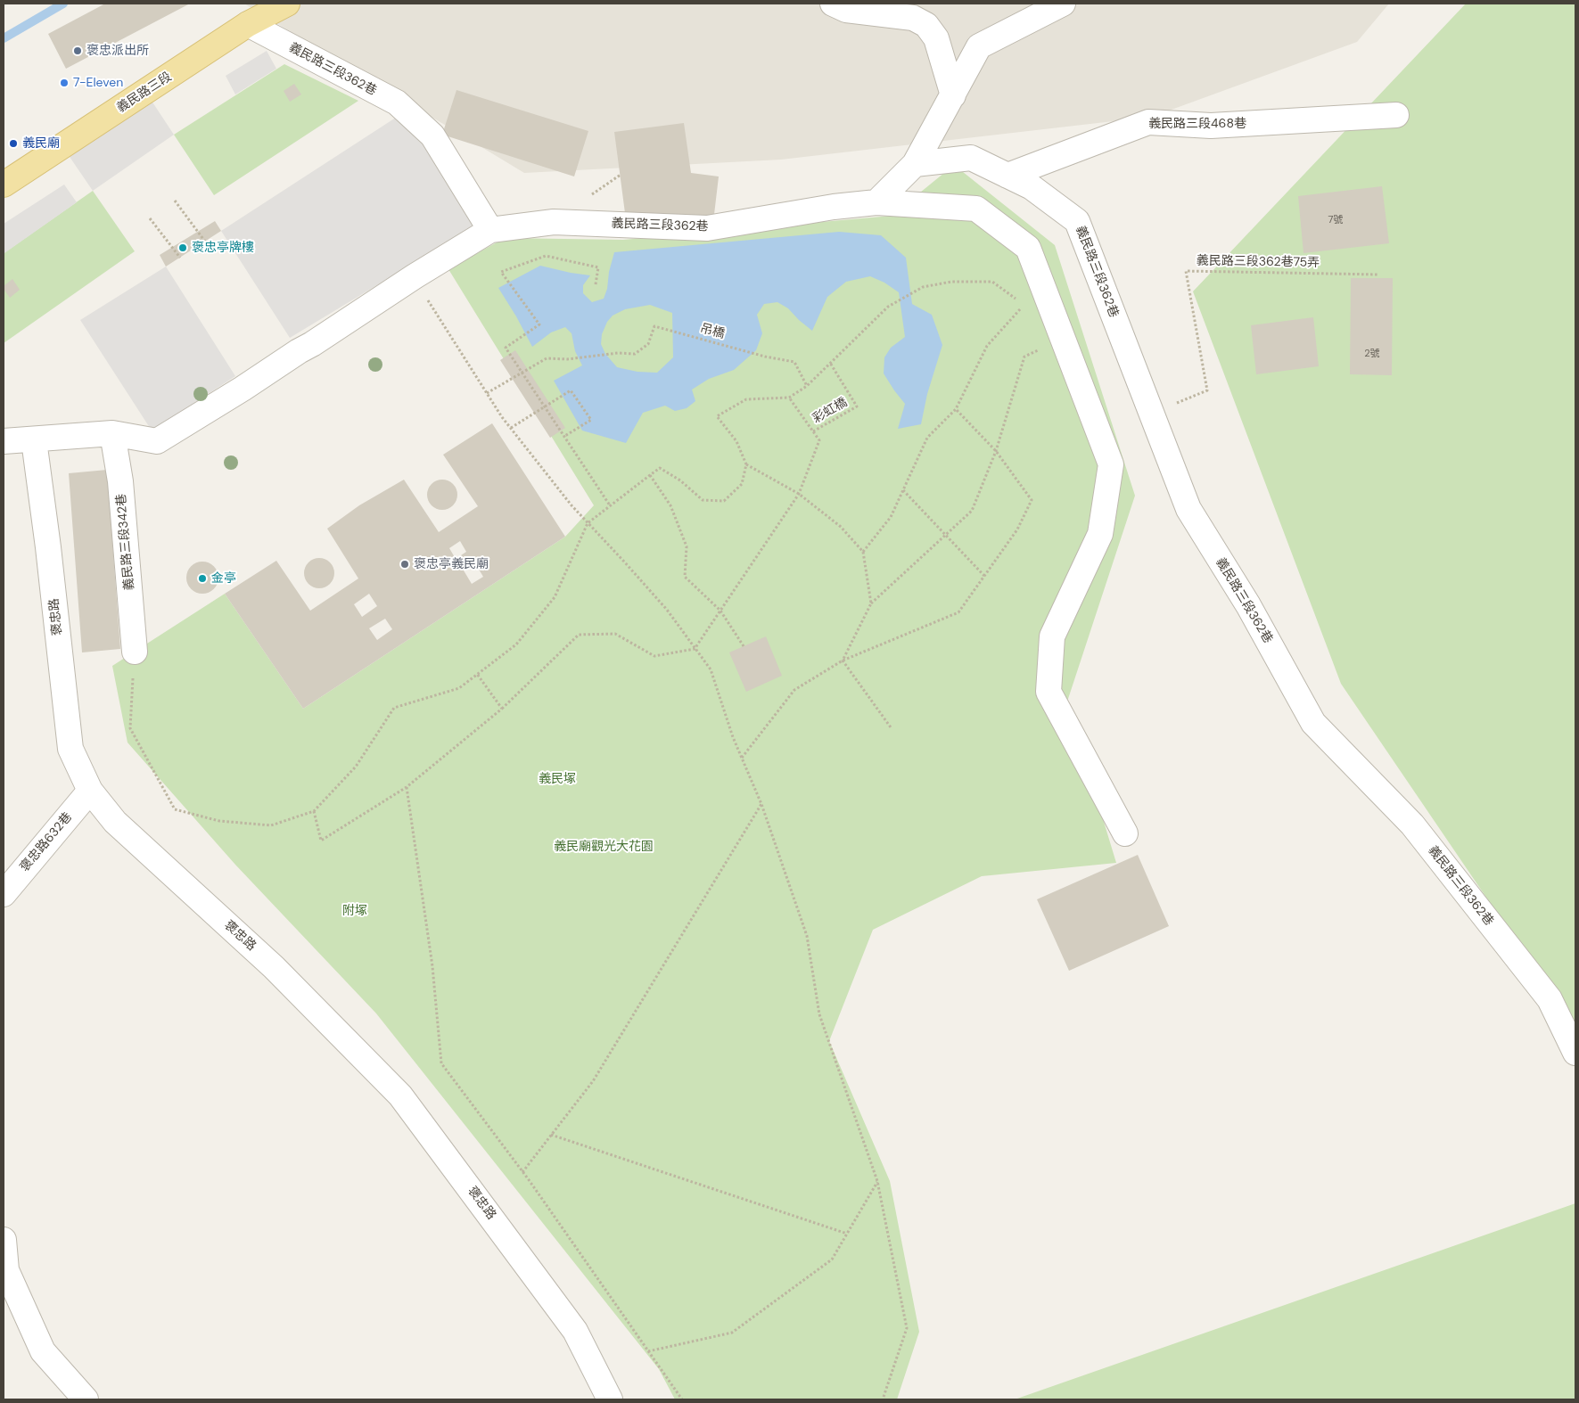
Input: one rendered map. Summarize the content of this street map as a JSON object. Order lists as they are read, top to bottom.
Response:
{
  "streets": {
    "main road": ["義民路三段"],
    "street": [
      "義民路三段362巷",
      "義民路三段468巷",
      "義民路三段342巷",
      "褒忠路",
      "褒忠路632巷"
    ],
    "path": ["義民路三段362巷75弄", "吊橋", "彩虹橋"]
  },
  "crossings": [
    ["義民路三段362巷", "義民路三段"],
    ["義民路三段362巷", "義民路三段468巷"],
    ["義民路三段362巷", "義民路三段362巷75弄"],
    ["褒忠路", "褒忠路632巷"]
  ],
  "parks": ["義民塚", "義民廟觀光大花園", "附塚"],
  "places": [
    "褒忠派出所",
    "7-Eleven",
    "義民廟",
    "褒忠亭牌樓",
    "褒忠亭義民廟",
    "金亭"
  ],
  "house_numbers": ["7號", "2號"]
}
